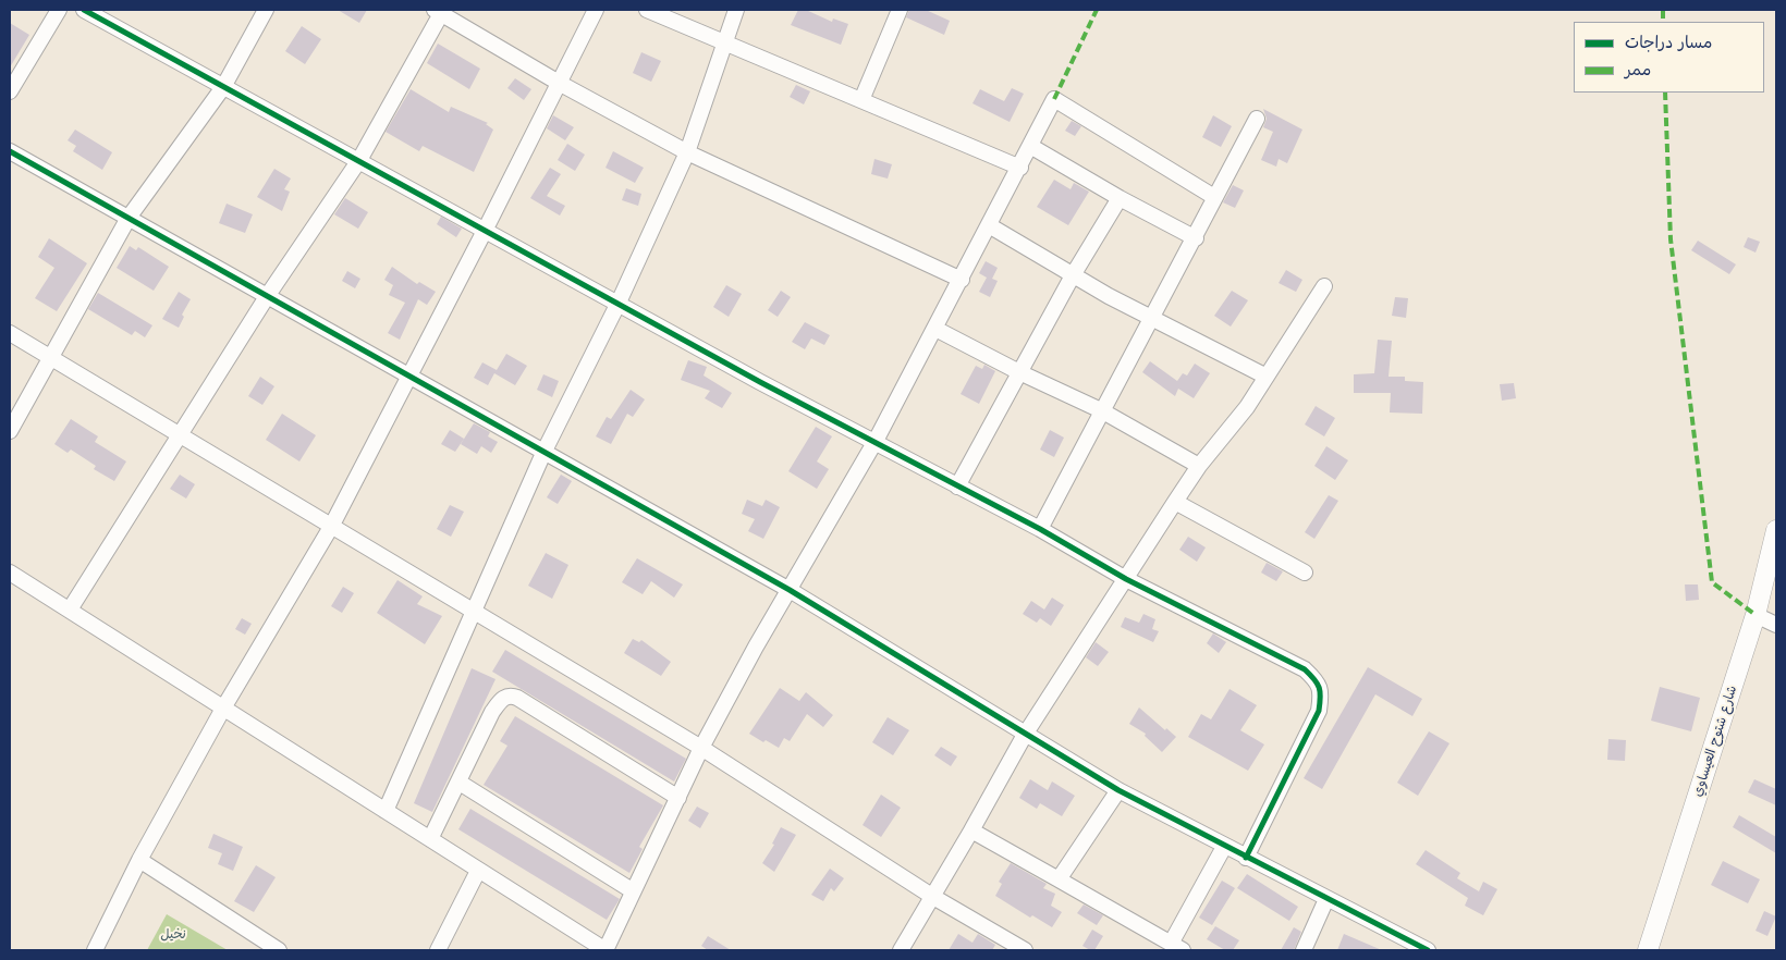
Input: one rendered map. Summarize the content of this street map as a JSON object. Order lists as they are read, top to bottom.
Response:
{
  "streets": {
    "street": ["شارع شتوح العيساوي"]
  },
  "parks": ["نخيل"],
  "legend": ["مسار دراجات", "ممر"]
}
